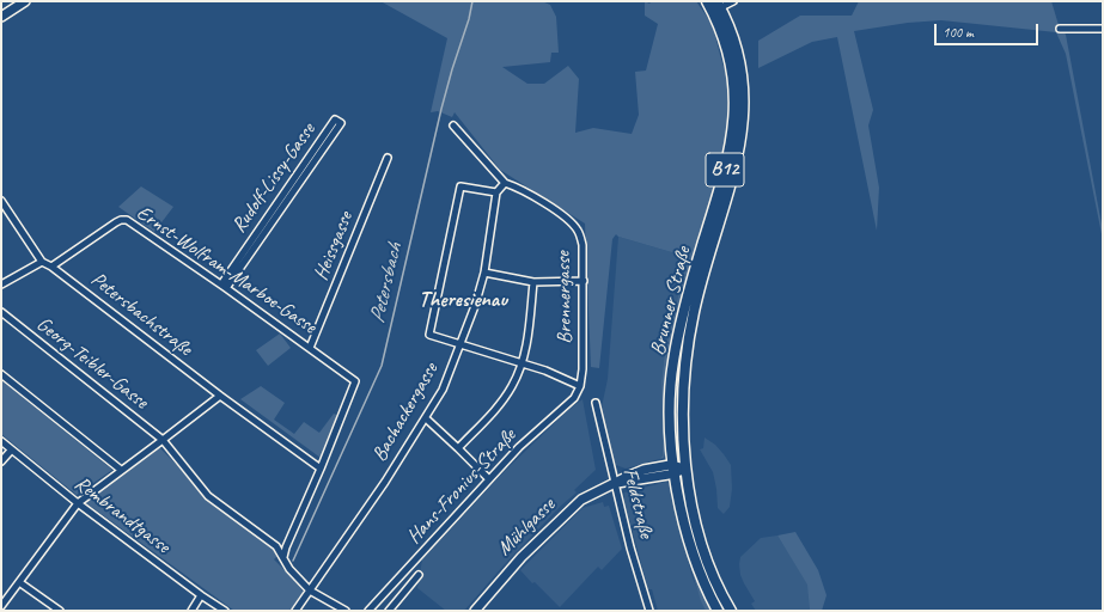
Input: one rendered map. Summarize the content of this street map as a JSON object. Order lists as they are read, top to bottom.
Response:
{
  "streets": {
    "main road": ["B12", "Brunner Straße"],
    "street": [
      "Rudolf-Lissy-Gasse",
      "Heissgasse",
      "Ernst-Wolfram-Marboe-Gasse",
      "Brennergasse",
      "Petersbachstraße",
      "Georg-Teibler-Gasse",
      "Bachackergasse",
      "Hans-Fronius-Straße",
      "Feldstraße",
      "Rembrandtgasse",
      "Mühlgasse"
    ]
  },
  "crossings": [
    ["Rudolf-Lissy-Gasse", "Ernst-Wolfram-Marboe-Gasse"],
    ["Heissgasse", "Ernst-Wolfram-Marboe-Gasse"],
    ["Ernst-Wolfram-Marboe-Gasse", "Petersbachstraße"],
    ["Brennergasse", "Bachackergasse"],
    ["Brennergasse", "Hans-Fronius-Straße"],
    ["Brunner Straße", "Mühlgasse"],
    ["Georg-Teibler-Gasse", "Bachackergasse"],
    ["Feldstraße", "Mühlgasse"]
  ],
  "districts": ["Theresienau"],
  "water": ["Petersbach"],
  "scale_bar": "100 m"
}
